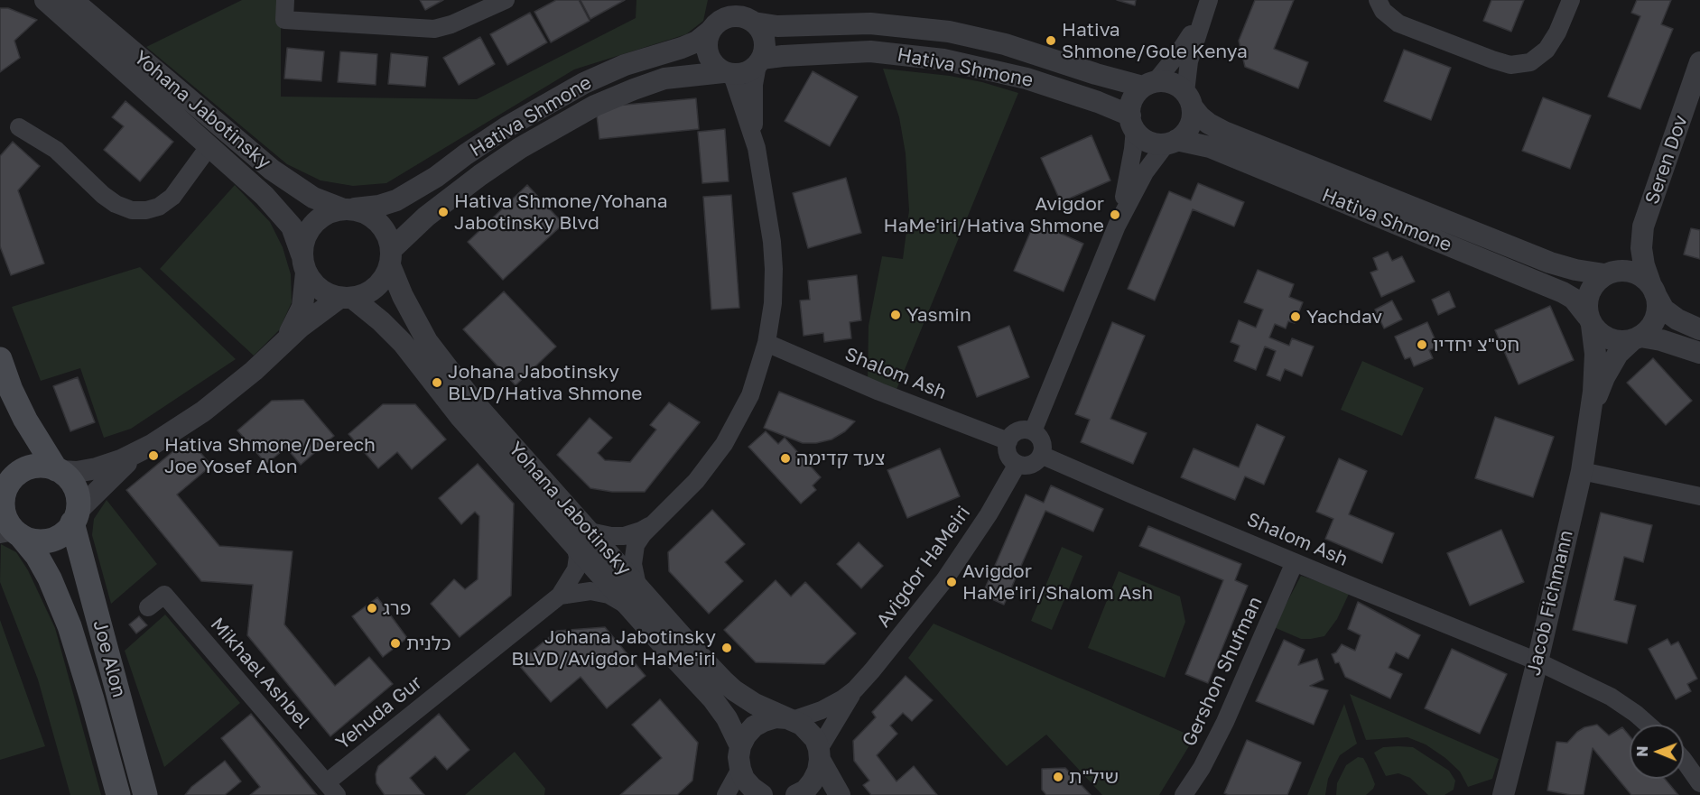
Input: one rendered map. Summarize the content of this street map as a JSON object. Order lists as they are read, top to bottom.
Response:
{
  "streets": {
    "main road": ["Joe Alon"],
    "street": [
      "Hativa Shmone",
      "Yohana Jabotinsky",
      "Seren Dov",
      "Shalom Ash",
      "Avigdor HaMeiri",
      "Jacob Fichmann",
      "Gershon Shufman",
      "Mikhael Ashbel",
      "Yehuda Gur"
    ]
  },
  "crossings": [
    ["Hativa Shmone", "Yohana Jabotinsky"],
    ["Hativa Shmone", "Seren Dov"],
    ["Hativa Shmone", "Jacob Fichmann"],
    ["Yohana Jabotinsky", "Avigdor HaMeiri"],
    ["Yohana Jabotinsky", "Yehuda Gur"],
    ["Seren Dov", "Jacob Fichmann"],
    ["Shalom Ash", "Avigdor HaMeiri"],
    ["Shalom Ash", "Jacob Fichmann"],
    ["Shalom Ash", "Gershon Shufman"],
    ["Mikhael Ashbel", "Yehuda Gur"]
  ],
  "places": [
    "Hativa Shmone/Gole Kenya",
    "Hativa Shmone/Yohana Jabotinsky Blvd",
    "Avigdor HaMe'iri/Hativa Shmone",
    "Yasmin",
    "Yachdav",
    "חט\"צ יחדיו",
    "Johana Jabotinsky BLVD/Hativa Shmone",
    "Hativa Shmone/Derech Joe Yosef Alon",
    "צעד קדימה",
    "Avigdor HaMe'iri/Shalom Ash",
    "פרג",
    "כלנית",
    "Johana Jabotinsky BLVD/Avigdor HaMe'iri",
    "שיל\"ת"
  ],
  "north": "left"
}
